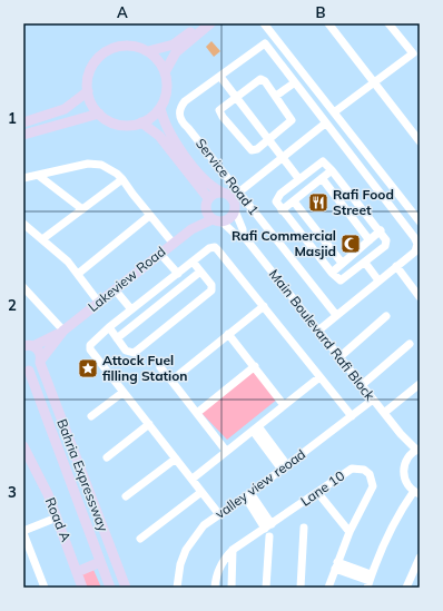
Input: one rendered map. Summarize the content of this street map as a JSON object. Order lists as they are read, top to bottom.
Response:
{
  "streets": {
    "main road": ["Lakeview Road", "Bahria Expressway", "Road A"],
    "street": [
      "Service Road 1",
      "Main Boulevard Rafi Block",
      "valley view reoad",
      "Lane 10"
    ]
  },
  "crossings": [
    ["Main Boulevard Rafi Block", "valley view reoad"]
  ],
  "places": {
    "restaurant": ["Rafi Food Street"],
    "mosque": ["Rafi Commercial Masjid"],
    "place": ["Attock Fuel filling Station"]
  },
  "grid": {
    "columns": ["A", "B"],
    "rows": ["1", "2", "3"]
  }
}
